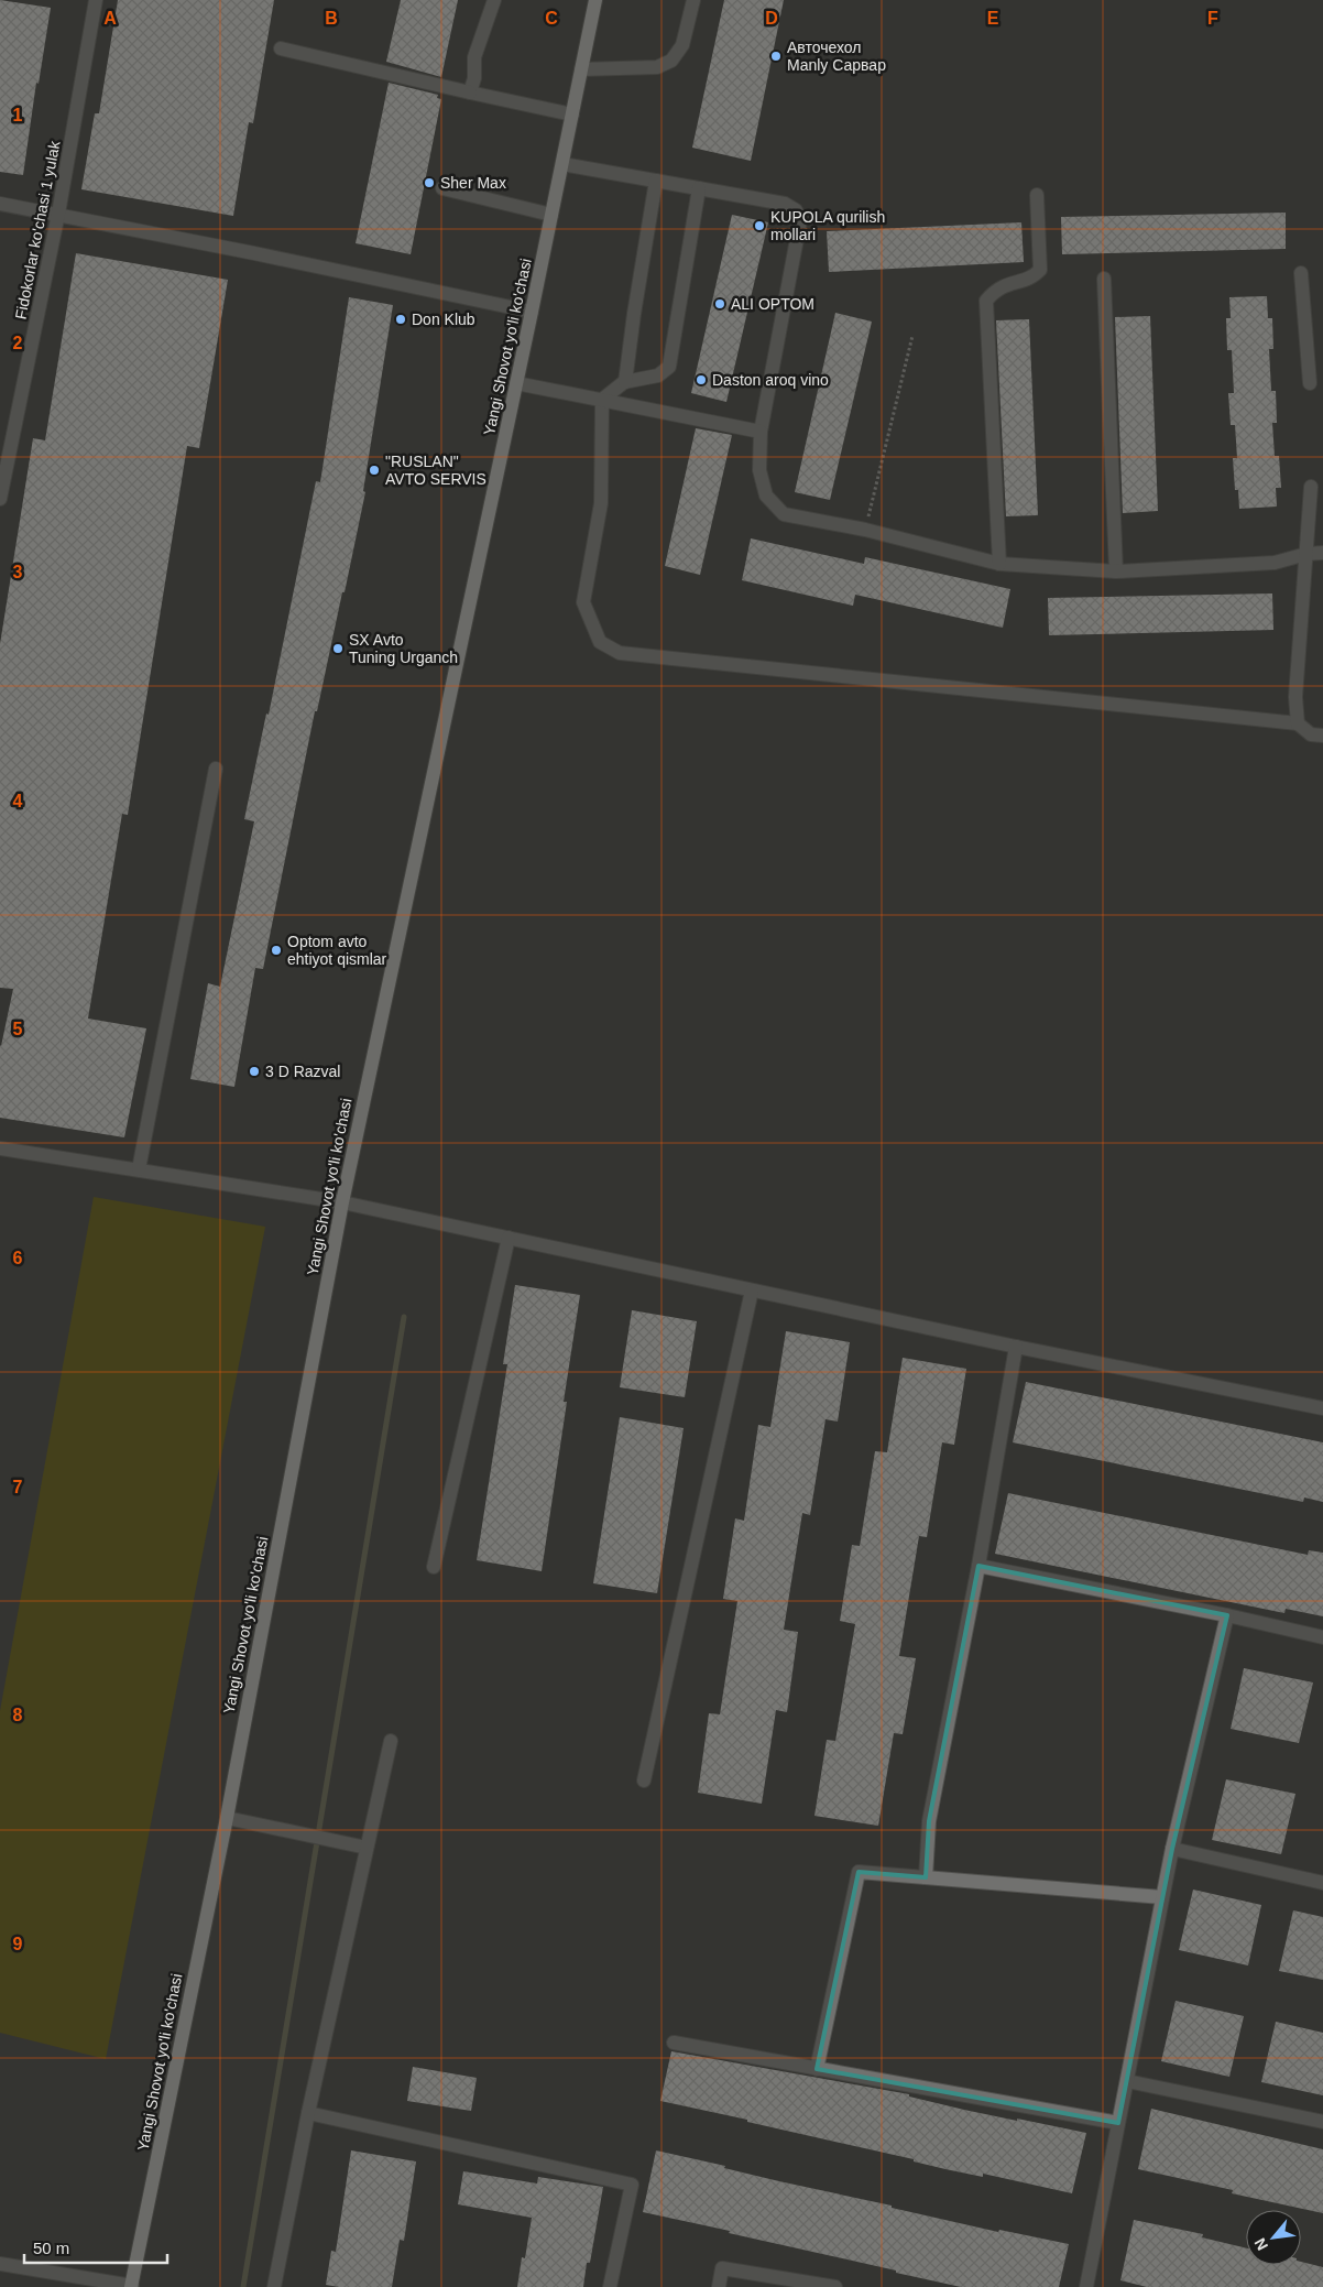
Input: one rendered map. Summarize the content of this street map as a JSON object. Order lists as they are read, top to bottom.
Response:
{
  "streets": {
    "main road": ["Yangi Shovot yo'li ko'chasi"],
    "street": ["Fidokorlar ko'chasi 1 yulak"]
  },
  "places": [
    "Авточехол Manly Сарвар",
    "Sher Max",
    "KUPOLA qurilish mollari",
    "ALI OPTOM",
    "Don Klub",
    "Daston aroq vino",
    "\"RUSLAN\" AVTO SERVIS",
    "SX Avto Tuning Urganch",
    "Optom avto ehtiyot qismlar",
    "3 D Razval"
  ],
  "scale_bar": "50 m",
  "north": "bottom left",
  "grid": {
    "columns": [
      "A",
      "B",
      "C",
      "D",
      "E",
      "F"
    ],
    "rows": [
      "1",
      "2",
      "3",
      "4",
      "5",
      "6",
      "7",
      "8",
      "9"
    ]
  }
}
